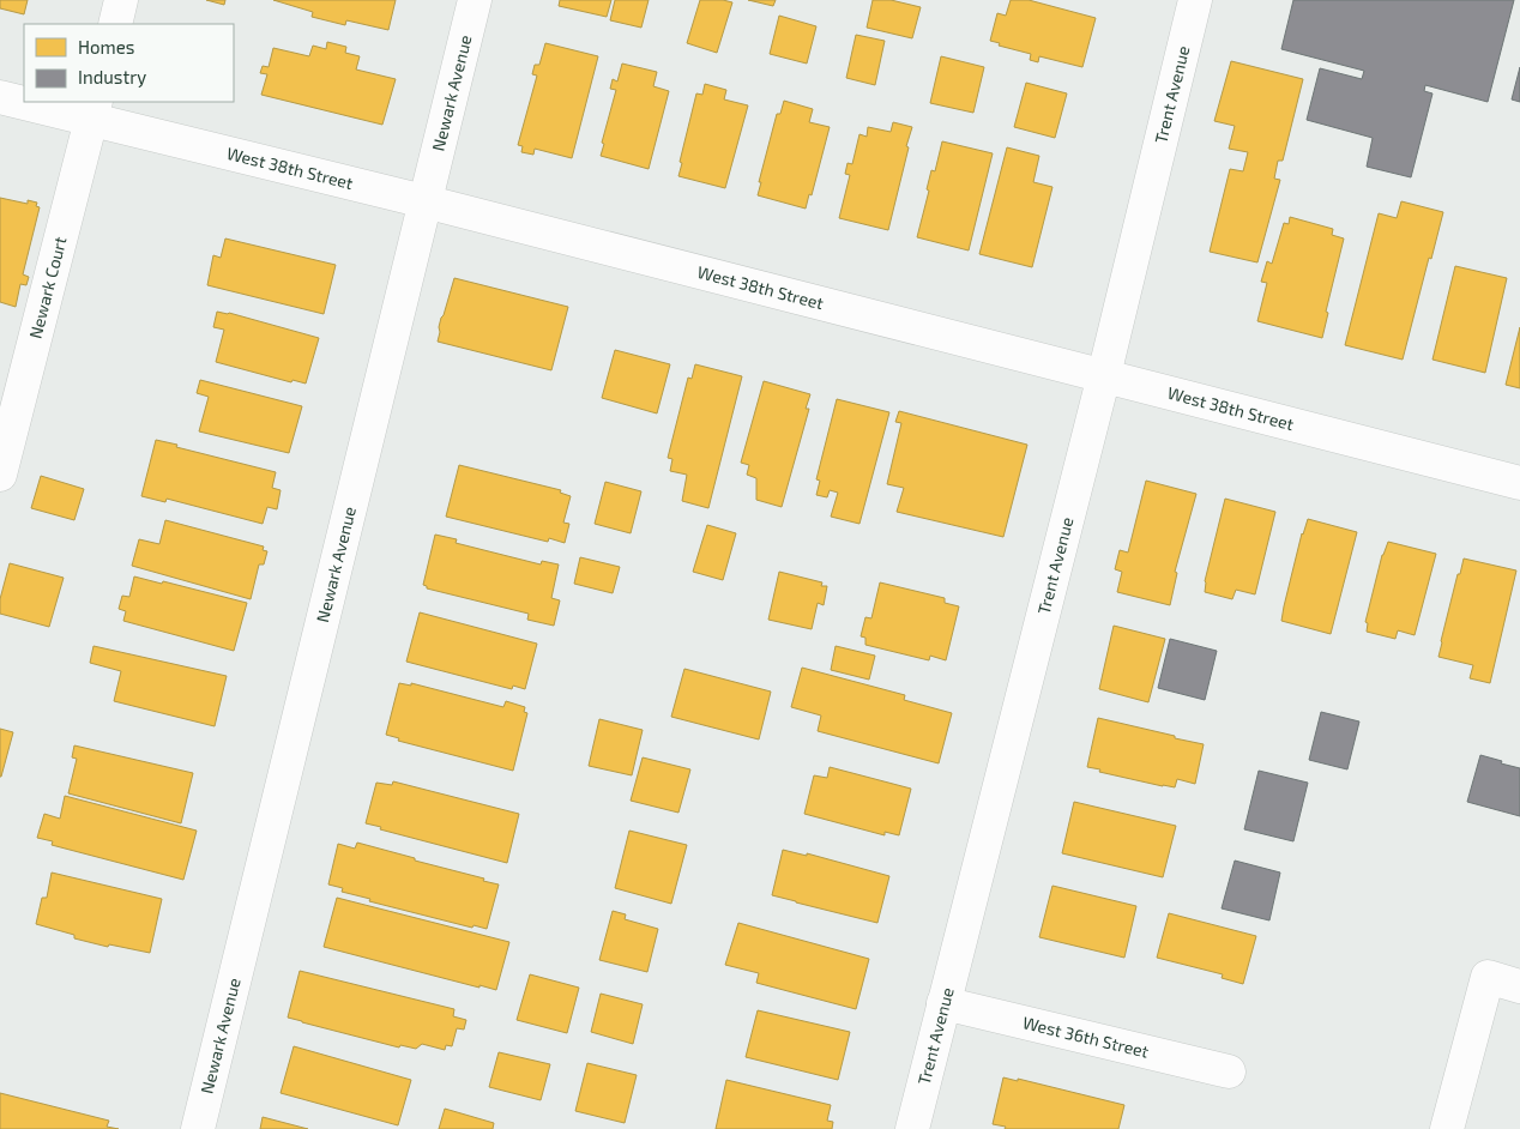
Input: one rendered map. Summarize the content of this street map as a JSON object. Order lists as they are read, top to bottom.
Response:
{
  "streets": {
    "street": [
      "Newark Avenue",
      "Trent Avenue",
      "West 38th Street",
      "Newark Court",
      "West 36th Street"
    ]
  },
  "crossings": [
    ["Newark Avenue", "West 38th Street"],
    ["Trent Avenue", "West 38th Street"],
    ["Trent Avenue", "West 36th Street"],
    ["West 38th Street", "Newark Court"]
  ],
  "legend": ["Homes", "Industry"]
}
